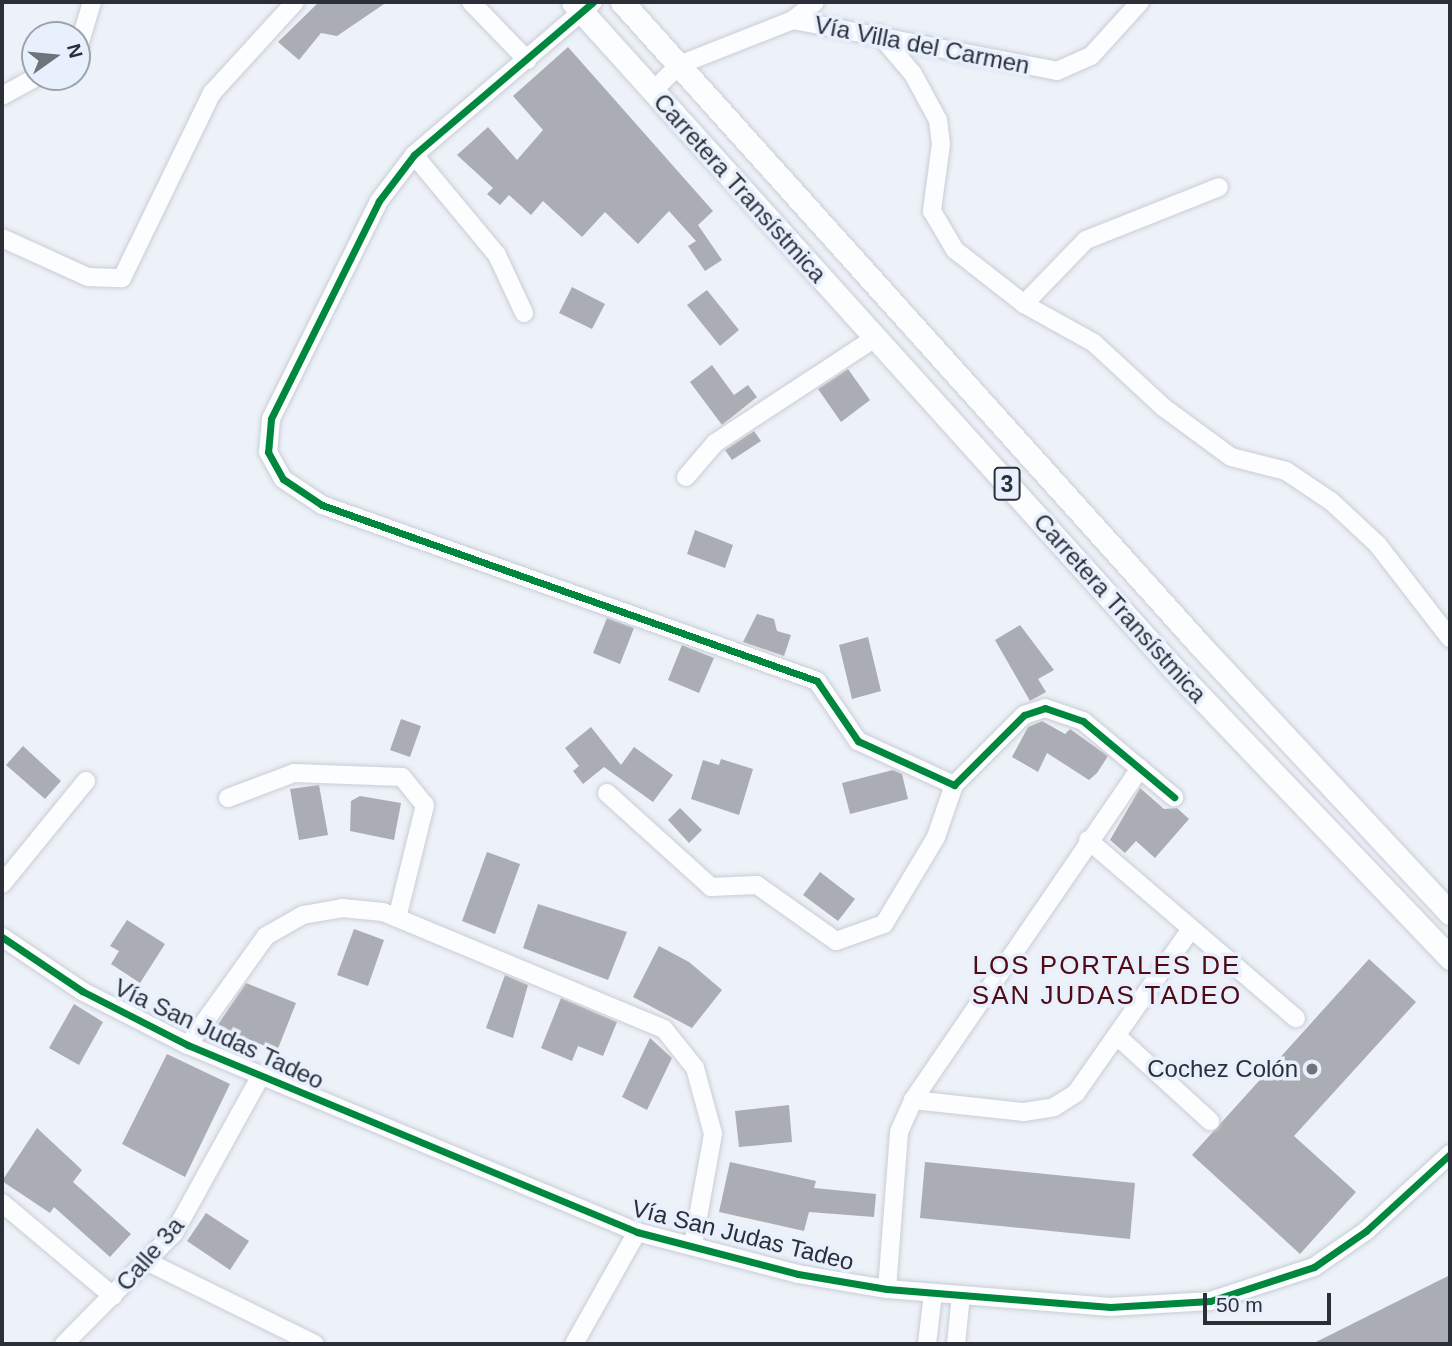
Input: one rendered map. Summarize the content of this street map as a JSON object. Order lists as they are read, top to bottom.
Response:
{
  "streets": {
    "main road": ["Carretera Transístmica", "3"],
    "street": ["Vía Villa del Carmen", "Vía San Judas Tadeo", "Calle 3a"]
  },
  "crossings": [
    ["Vía Villa del Carmen", "Carretera Transístmica"],
    ["Vía San Judas Tadeo", "Calle 3a"]
  ],
  "districts": ["LOS PORTALES DE SAN JUDAS TADEO"],
  "places": ["Cochez Colón"],
  "scale_bar": "50 m",
  "north": "right"
}
